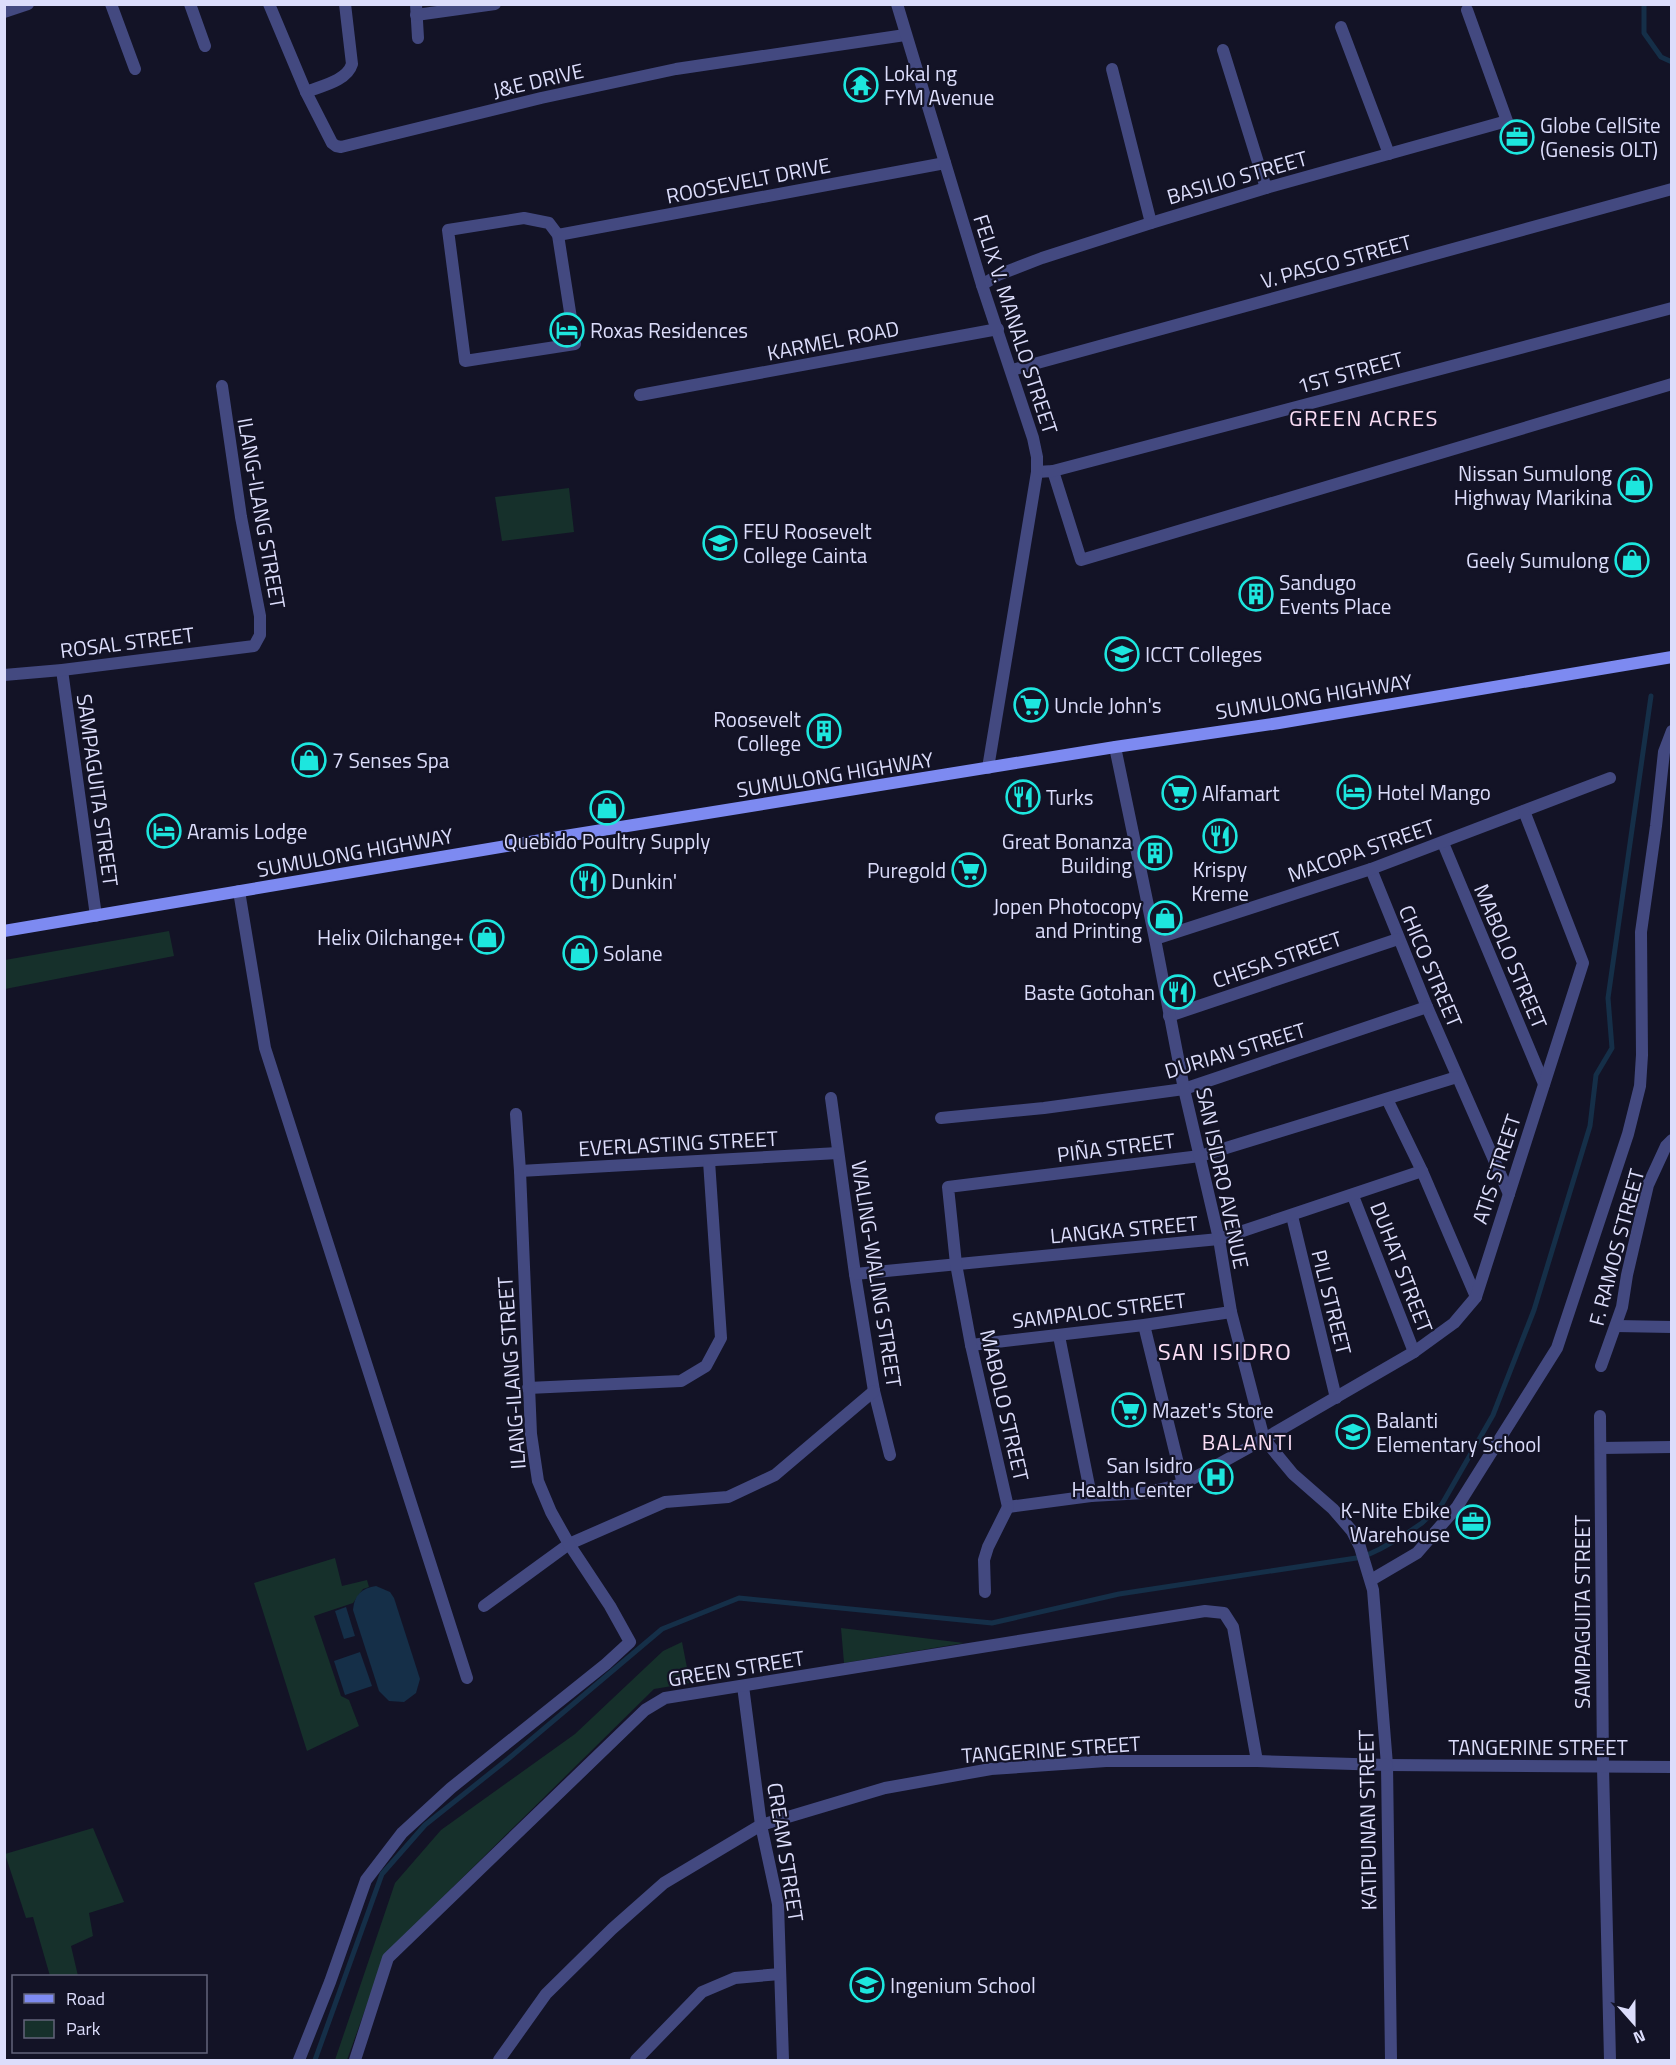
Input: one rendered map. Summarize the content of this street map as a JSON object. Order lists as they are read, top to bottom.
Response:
{
  "streets": {
    "main road": ["SUMULONG HIGHWAY"],
    "street": [
      "J&E DRIVE",
      "BASILIO STREET",
      "ROOSEVELT DRIVE",
      "V. PASCO STREET",
      "FELIX V. MANALO STREET",
      "KARMEL ROAD",
      "1ST STREET",
      "ILANG-ILANG STREET",
      "ROSAL STREET",
      "SAMPAGUITA STREET",
      "MACOPA STREET",
      "MABOLO STREET",
      "CHESA STREET",
      "CHICO STREET",
      "DURIAN STREET",
      "EVERLASTING STREET",
      "PIÑA STREET",
      "ATIS STREET",
      "SAN ISIDRO AVENUE",
      "LANGKA STREET",
      "F. RAMOS STREET",
      "DUHAT STREET",
      "WALING-WALING STREET",
      "PILI STREET",
      "SAMPALOC STREET",
      "GREEN STREET",
      "TANGERINE STREET",
      "KATIPUNAN STREET",
      "CREAM STREET"
    ]
  },
  "crossings": [
    ["J&E DRIVE", "FELIX V. MANALO STREET"],
    ["BASILIO STREET", "FELIX V. MANALO STREET"],
    ["ROOSEVELT DRIVE", "FELIX V. MANALO STREET"],
    ["V. PASCO STREET", "FELIX V. MANALO STREET"],
    ["FELIX V. MANALO STREET", "KARMEL ROAD"],
    ["FELIX V. MANALO STREET", "1ST STREET"],
    ["FELIX V. MANALO STREET", "SUMULONG HIGHWAY"],
    ["ILANG-ILANG STREET", "ROSAL STREET"],
    ["ILANG-ILANG STREET", "EVERLASTING STREET"],
    ["ROSAL STREET", "SAMPAGUITA STREET"],
    ["SUMULONG HIGHWAY", "SAMPAGUITA STREET"],
    ["SUMULONG HIGHWAY", "SAN ISIDRO AVENUE"],
    ["SAMPAGUITA STREET", "TANGERINE STREET"],
    ["MACOPA STREET", "MABOLO STREET"],
    ["MACOPA STREET", "CHICO STREET"],
    ["MACOPA STREET", "ATIS STREET"],
    ["MACOPA STREET", "SAN ISIDRO AVENUE"],
    ["MABOLO STREET", "PIÑA STREET"],
    ["MABOLO STREET", "ATIS STREET"],
    ["MABOLO STREET", "SAN ISIDRO AVENUE"],
    ["MABOLO STREET", "LANGKA STREET"],
    ["MABOLO STREET", "SAMPALOC STREET"],
    ["CHESA STREET", "CHICO STREET"],
    ["CHESA STREET", "SAN ISIDRO AVENUE"],
    ["CHICO STREET", "DURIAN STREET"],
    ["CHICO STREET", "PIÑA STREET"],
    ["CHICO STREET", "ATIS STREET"],
    ["DURIAN STREET", "SAN ISIDRO AVENUE"],
    ["EVERLASTING STREET", "WALING-WALING STREET"],
    ["PIÑA STREET", "SAN ISIDRO AVENUE"],
    ["ATIS STREET", "SAN ISIDRO AVENUE"],
    ["ATIS STREET", "DUHAT STREET"],
    ["ATIS STREET", "PILI STREET"],
    ["SAN ISIDRO AVENUE", "LANGKA STREET"],
    ["SAN ISIDRO AVENUE", "SAMPALOC STREET"],
    ["SAN ISIDRO AVENUE", "KATIPUNAN STREET"],
    ["LANGKA STREET", "DUHAT STREET"],
    ["LANGKA STREET", "WALING-WALING STREET"],
    ["LANGKA STREET", "PILI STREET"],
    ["GREEN STREET", "TANGERINE STREET"],
    ["GREEN STREET", "CREAM STREET"],
    ["TANGERINE STREET", "KATIPUNAN STREET"],
    ["TANGERINE STREET", "CREAM STREET"]
  ],
  "districts": ["GREEN ACRES", "SAN ISIDRO", "BALANTI"],
  "places": {
    "temple": ["Lokal ng FYM Avenue"],
    "office": ["Globe CellSite (Genesis OLT)", "K-Nite Ebike Warehouse"],
    "hotel": ["Roxas Residences", "Hotel Mango", "Aramis Lodge"],
    "shop": [
      "Nissan Sumulong Highway Marikina",
      "Geely Sumulong",
      "7 Senses Spa",
      "Quebido Poultry Supply",
      "Jopen Photocopy and Printing",
      "Helix Oilchange+",
      "Solane"
    ],
    "school or university": [
      "FEU Roosevelt College Cainta",
      "ICCT Colleges",
      "Balanti Elementary School",
      "Ingenium School"
    ],
    "building": ["Sandugo Events Place", "Roosevelt College", "Great Bonanza Building"],
    "supermarket": [
      "Uncle John's",
      "Alfamart",
      "Puregold",
      "Mazet's Store"
    ],
    "restaurant": [
      "Turks",
      "Krispy Kreme",
      "Dunkin'",
      "Baste Gotohan"
    ],
    "hospital": ["San Isidro Health Center"]
  },
  "legend": ["Road", "Park"],
  "north": "bottom"
}
